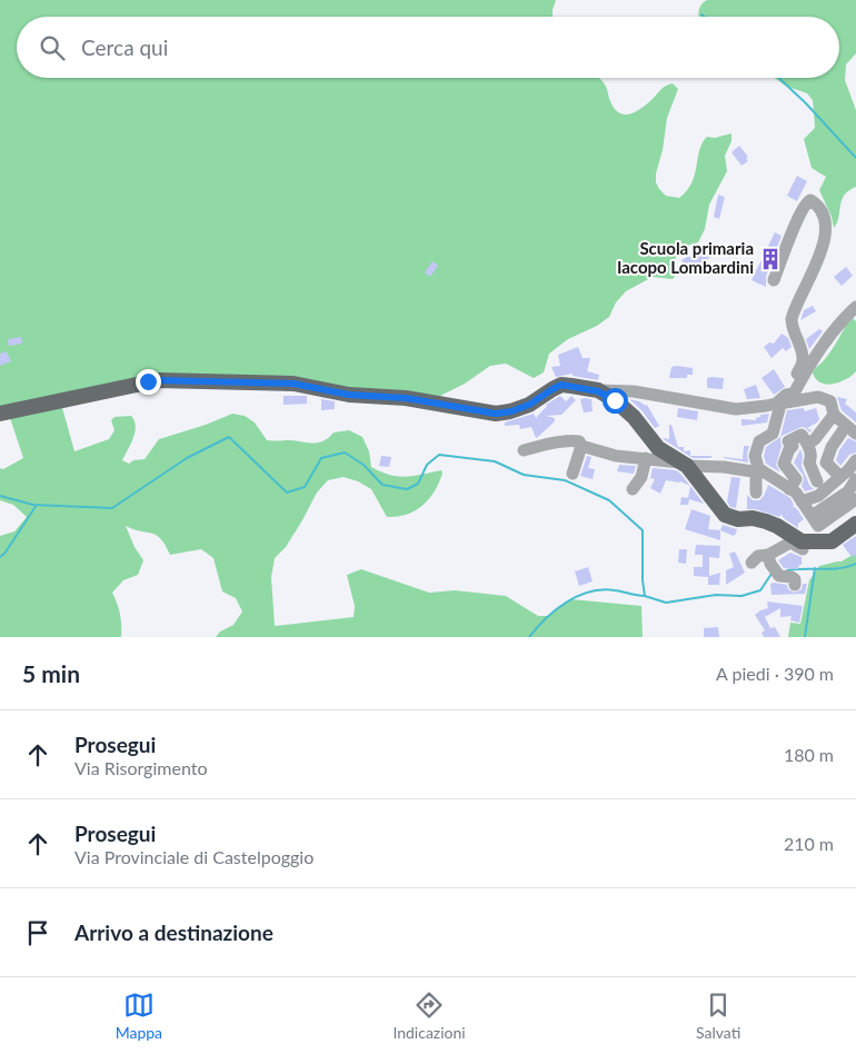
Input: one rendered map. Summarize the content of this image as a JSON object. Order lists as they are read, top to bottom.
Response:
{
  "places": {
    "building": ["Scuola primaria Iacopo Lombardini"]
  },
  "page": {
    "search": "Cerca qui",
    "heading": ["5 min", "A piedi · 390 m"],
    "list": [
      ["Prosegui", "Via Risorgimento", "180 m"],
      ["Prosegui", "Via Provinciale di Castelpoggio", "210 m"],
      "Arrivo a destinazione"
    ],
    "nav": ["Mappa", "Indicazioni", "Salvati"]
  }
}
